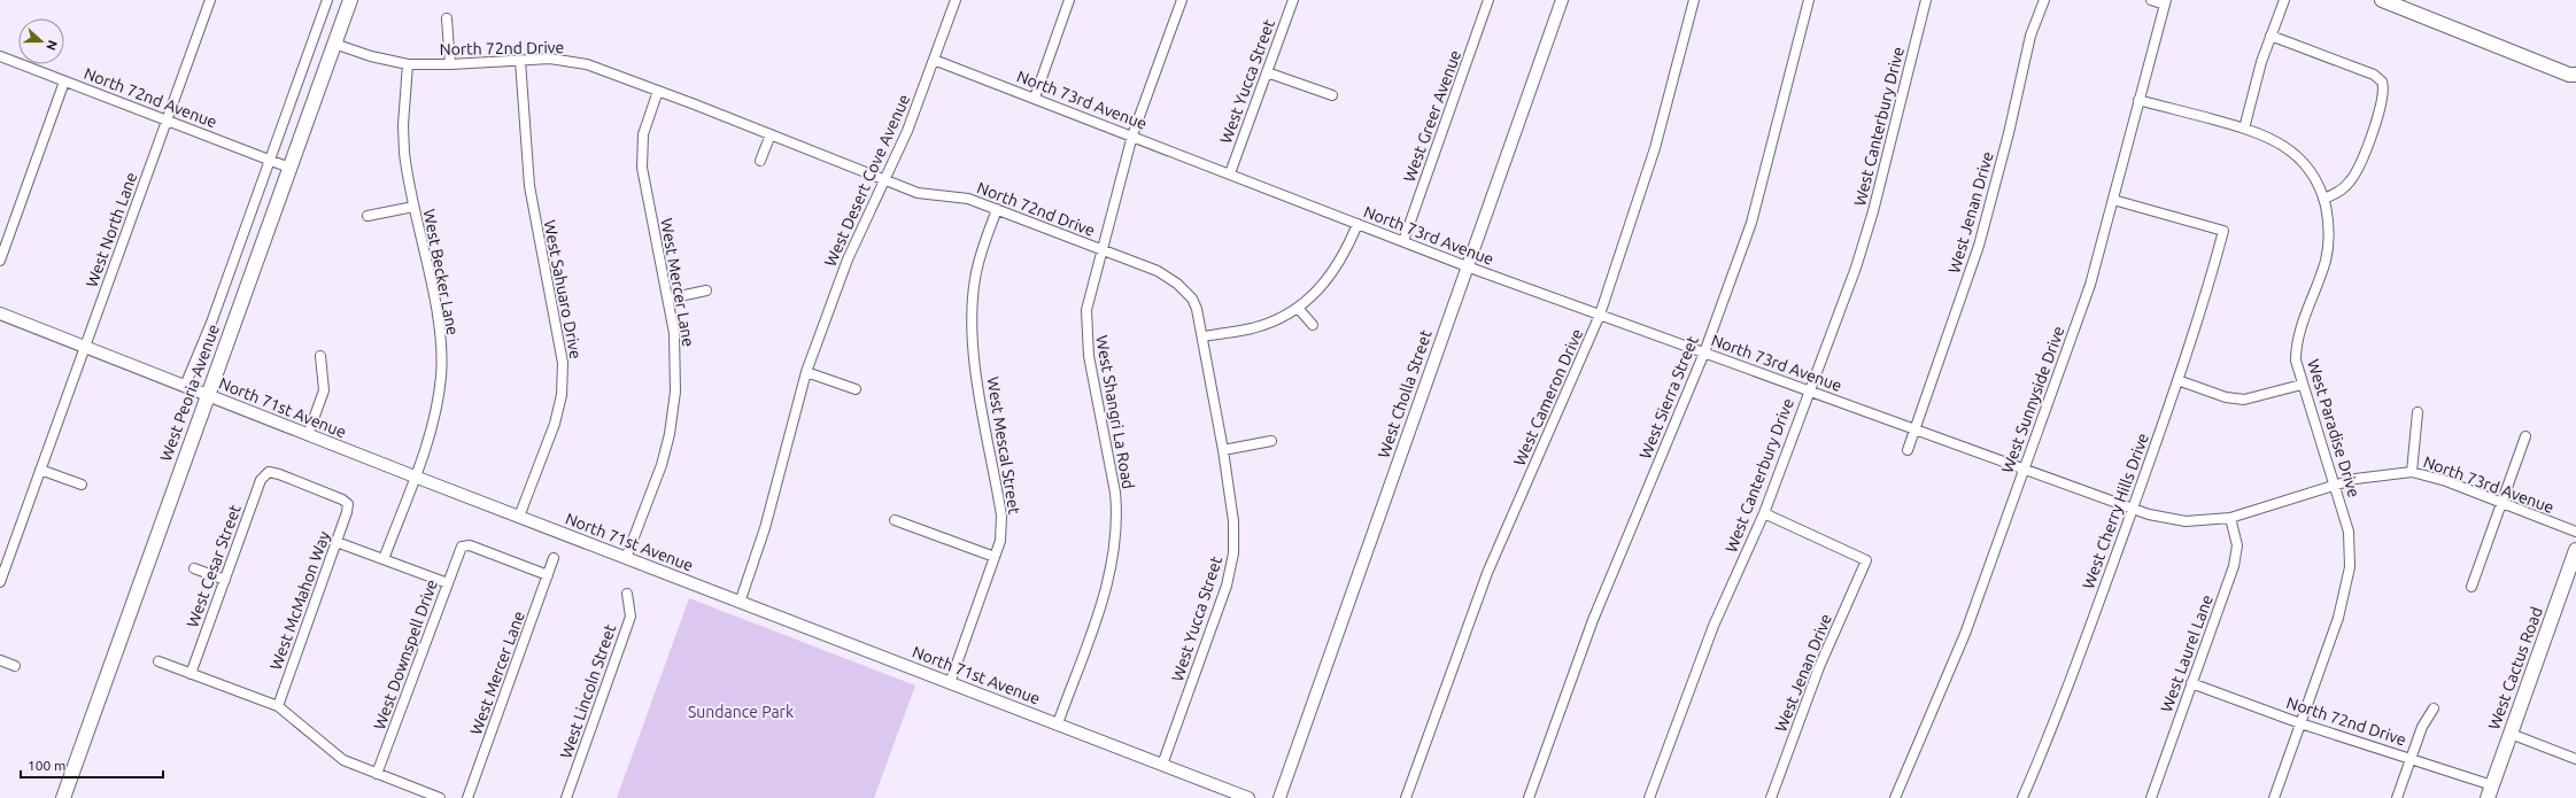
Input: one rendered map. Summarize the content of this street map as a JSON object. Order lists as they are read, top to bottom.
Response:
{
  "streets": {
    "main road": ["West Peoria Avenue", "West Cactus Road"],
    "street": [
      "North 72nd Drive",
      "West Yucca Street",
      "North 72nd Avenue",
      "North 73rd Avenue",
      "West Greer Avenue",
      "West Canterbury Drive",
      "West Desert Cove Avenue",
      "West Jenan Drive",
      "West North Lane",
      "West Becker Lane",
      "West Mercer Lane",
      "West Sahuaro Drive",
      "West Cholla Street",
      "West Cameron Drive",
      "West Sierra Street",
      "West Sunnyside Drive",
      "North 71st Avenue",
      "West Shangri La Road",
      "West Paradise Drive",
      "West Mescal Street",
      "West Cherry Hills Drive",
      "West Cesar Street",
      "West McMahon Way",
      "West Laurel Lane",
      "West Downspell Drive",
      "West Lincoln Street"
    ]
  },
  "crossings": [
    ["North 72nd Drive", "West Yucca Street"],
    ["North 72nd Drive", "West Desert Cove Avenue"],
    ["North 72nd Drive", "West Becker Lane"],
    ["North 72nd Drive", "West Mercer Lane"],
    ["North 72nd Drive", "West Sahuaro Drive"],
    ["North 72nd Drive", "West Peoria Avenue"],
    ["North 72nd Drive", "West Shangri La Road"],
    ["North 72nd Drive", "West Paradise Drive"],
    ["North 72nd Drive", "West Mescal Street"],
    ["North 72nd Drive", "West Laurel Lane"],
    ["North 72nd Drive", "West Cactus Road"],
    ["West Yucca Street", "North 73rd Avenue"],
    ["West Yucca Street", "North 71st Avenue"],
    ["North 72nd Avenue", "West North Lane"],
    ["North 72nd Avenue", "West Peoria Avenue"],
    ["North 73rd Avenue", "West Greer Avenue"],
    ["North 73rd Avenue", "West Canterbury Drive"],
    ["North 73rd Avenue", "West Desert Cove Avenue"],
    ["North 73rd Avenue", "West Jenan Drive"],
    ["North 73rd Avenue", "West Cholla Street"],
    ["North 73rd Avenue", "West Cameron Drive"],
    ["North 73rd Avenue", "West Sierra Street"],
    ["North 73rd Avenue", "West Sunnyside Drive"],
    ["North 73rd Avenue", "West Shangri La Road"],
    ["North 73rd Avenue", "West Paradise Drive"],
    ["North 73rd Avenue", "West Cherry Hills Drive"],
    ["North 73rd Avenue", "West Laurel Lane"],
    ["West Canterbury Drive", "West Jenan Drive"],
    ["West Desert Cove Avenue", "North 71st Avenue"],
    ["West North Lane", "North 71st Avenue"],
    ["West Becker Lane", "North 71st Avenue"],
    ["West Mercer Lane", "North 71st Avenue"],
    ["West Mercer Lane", "West Downspell Drive"],
    ["West Sahuaro Drive", "North 71st Avenue"],
    ["West Peoria Avenue", "North 71st Avenue"],
    ["West Sunnyside Drive", "West Paradise Drive"],
    ["West Sunnyside Drive", "West Cherry Hills Drive"],
    ["North 71st Avenue", "West Shangri La Road"],
    ["North 71st Avenue", "West Mescal Street"],
    ["West Cesar Street", "West McMahon Way"]
  ],
  "parks": ["Sundance Park"],
  "scale_bar": "100 m",
  "north": "right"
}
